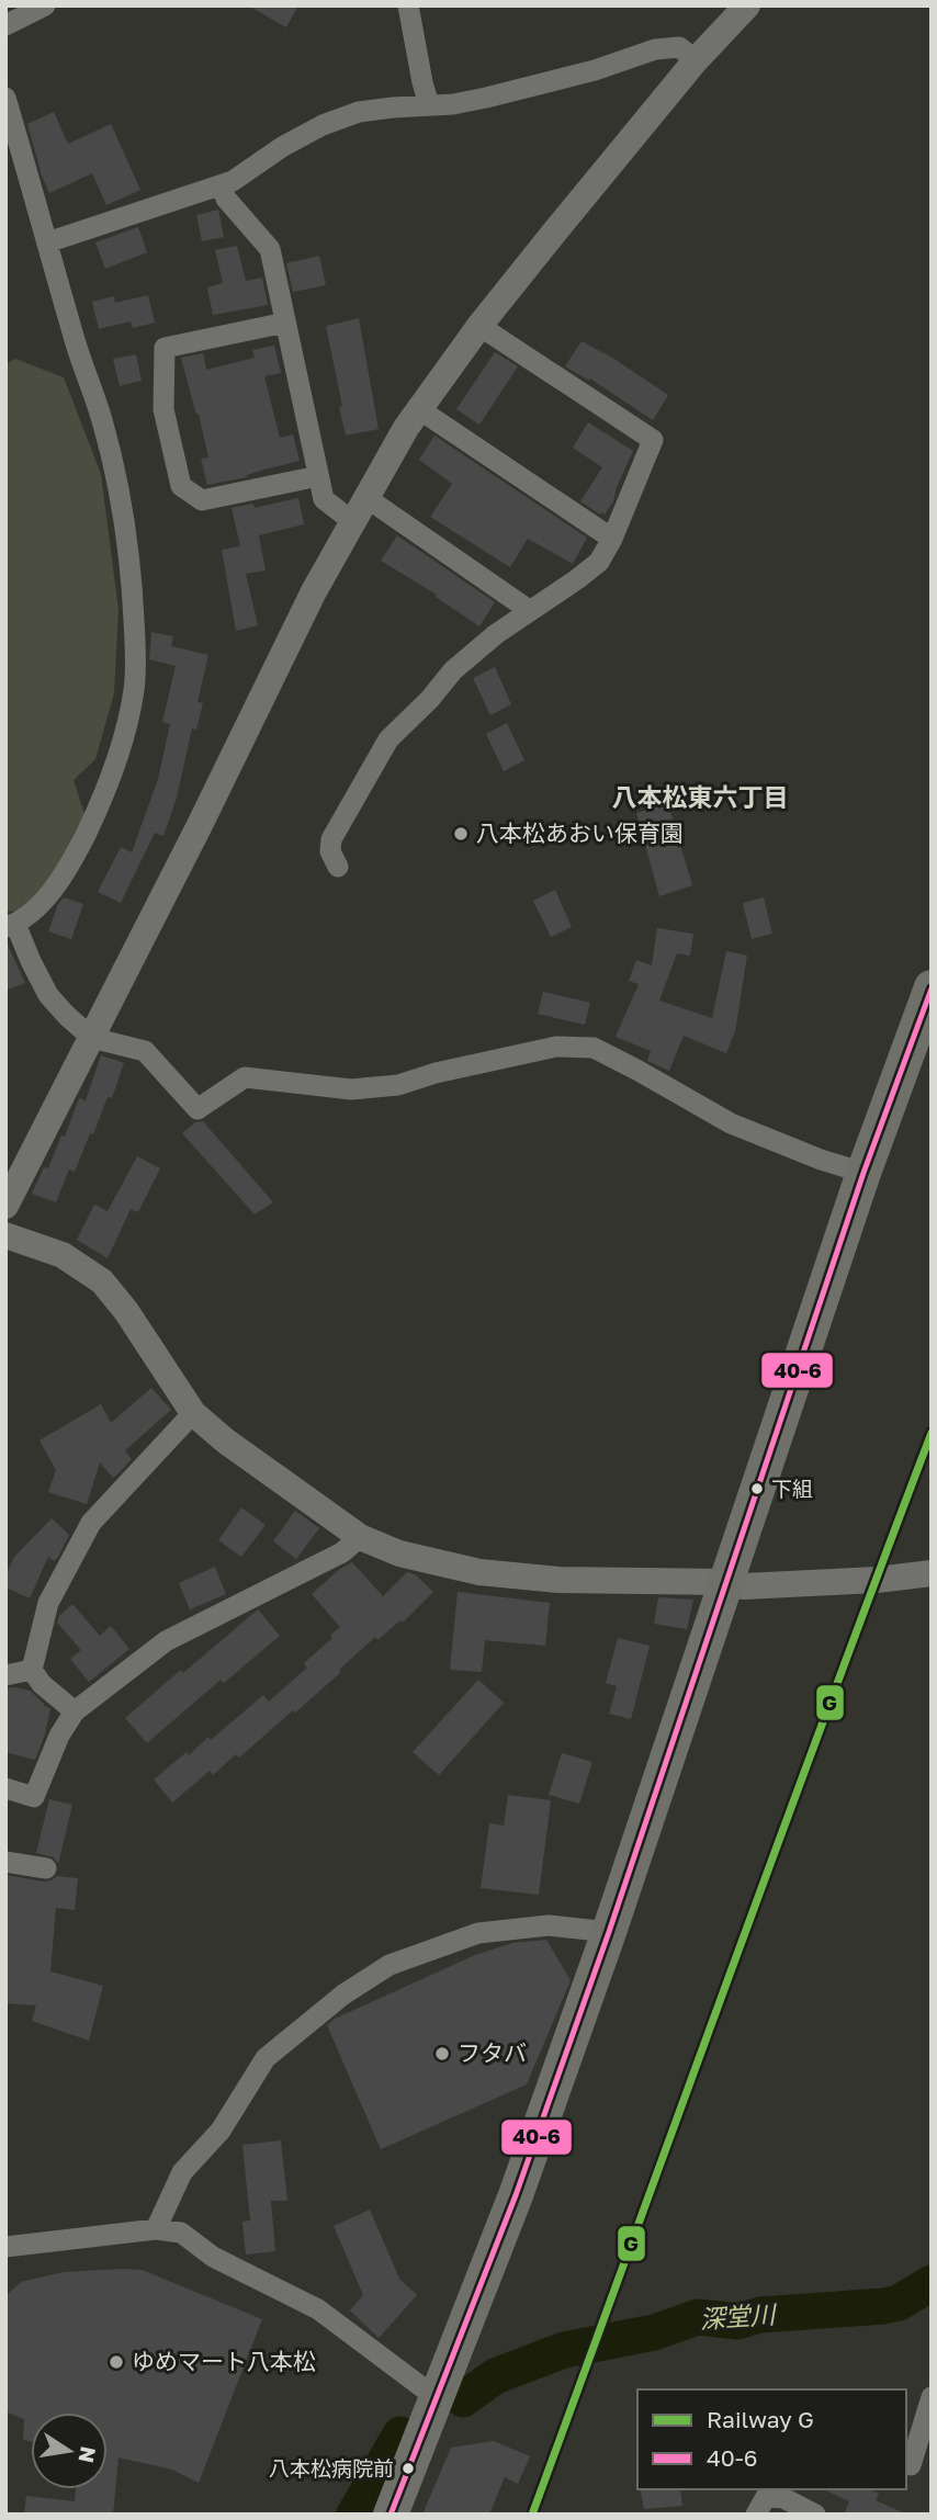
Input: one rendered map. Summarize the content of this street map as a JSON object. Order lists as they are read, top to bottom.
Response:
{
  "districts": ["八本松東六丁目"],
  "water": ["深堂川"],
  "places": [
    "八本松あおい保育園",
    "下組",
    "フタバ",
    "ゆめマート八本松",
    "八本松病院前"
  ],
  "lines": ["transit line 40-6", "rail line G"],
  "legend": ["Railway G", "40-6"],
  "north": "right"
}
